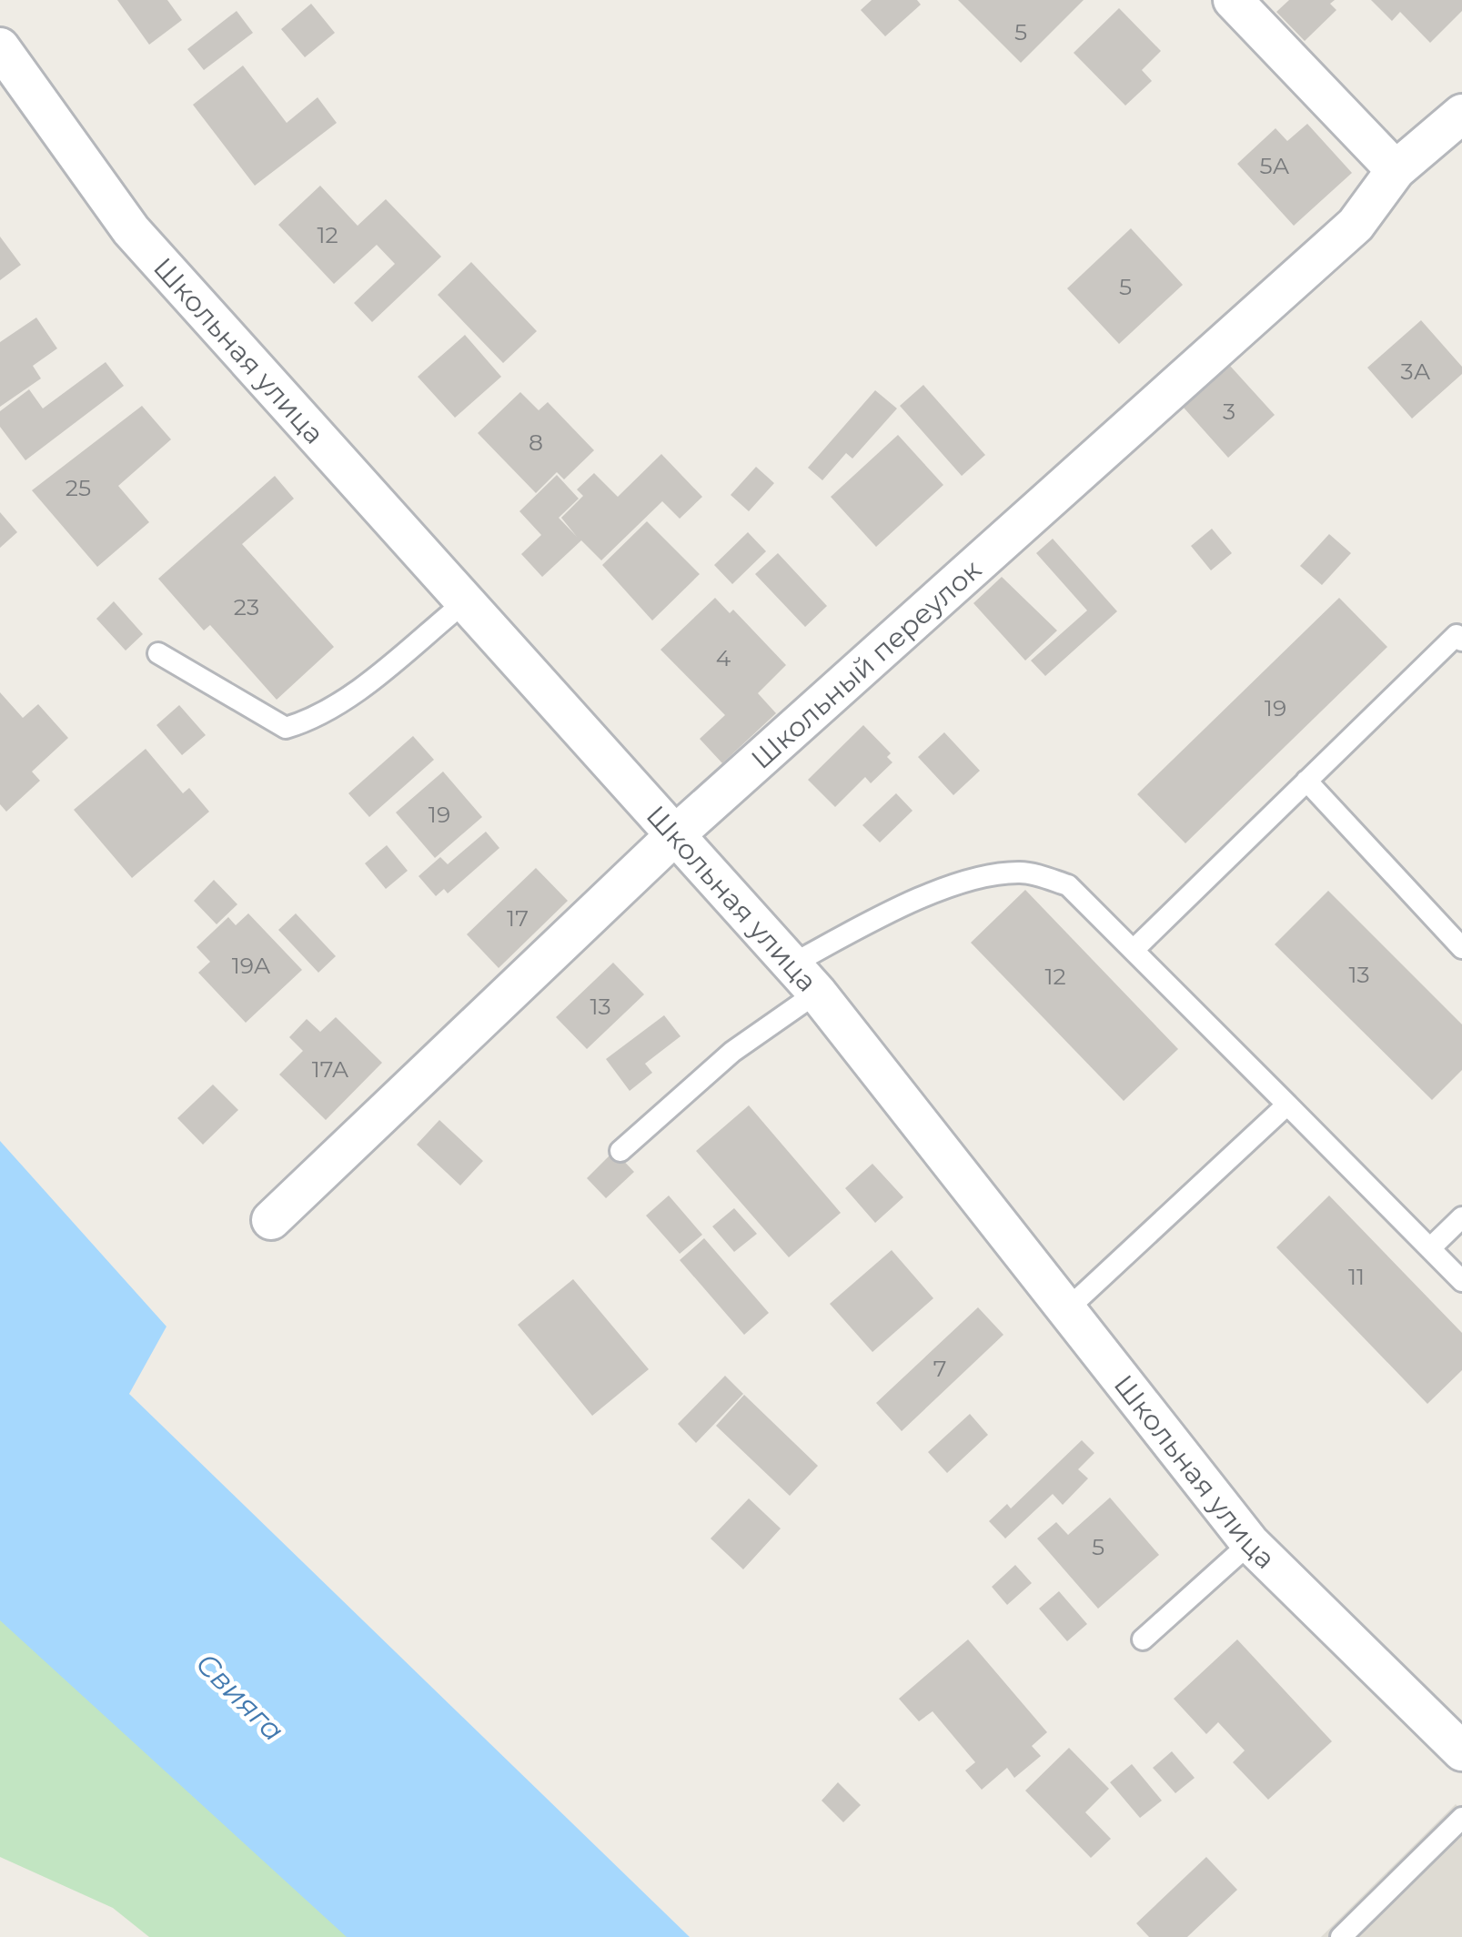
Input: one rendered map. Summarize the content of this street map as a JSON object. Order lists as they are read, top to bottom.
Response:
{
  "streets": {
    "street": ["Школьная улица", "Школьный переулок"]
  },
  "crossings": [
    ["Школьная улица", "Школьный переулок"]
  ],
  "water": ["Свияга"],
  "house_numbers": [
    "5",
    "5А",
    "12",
    "5",
    "3А",
    "3",
    "8",
    "25",
    "23",
    "4",
    "19",
    "19",
    "17",
    "19А",
    "13",
    "12",
    "13",
    "17А",
    "11",
    "7",
    "5"
  ]
}
